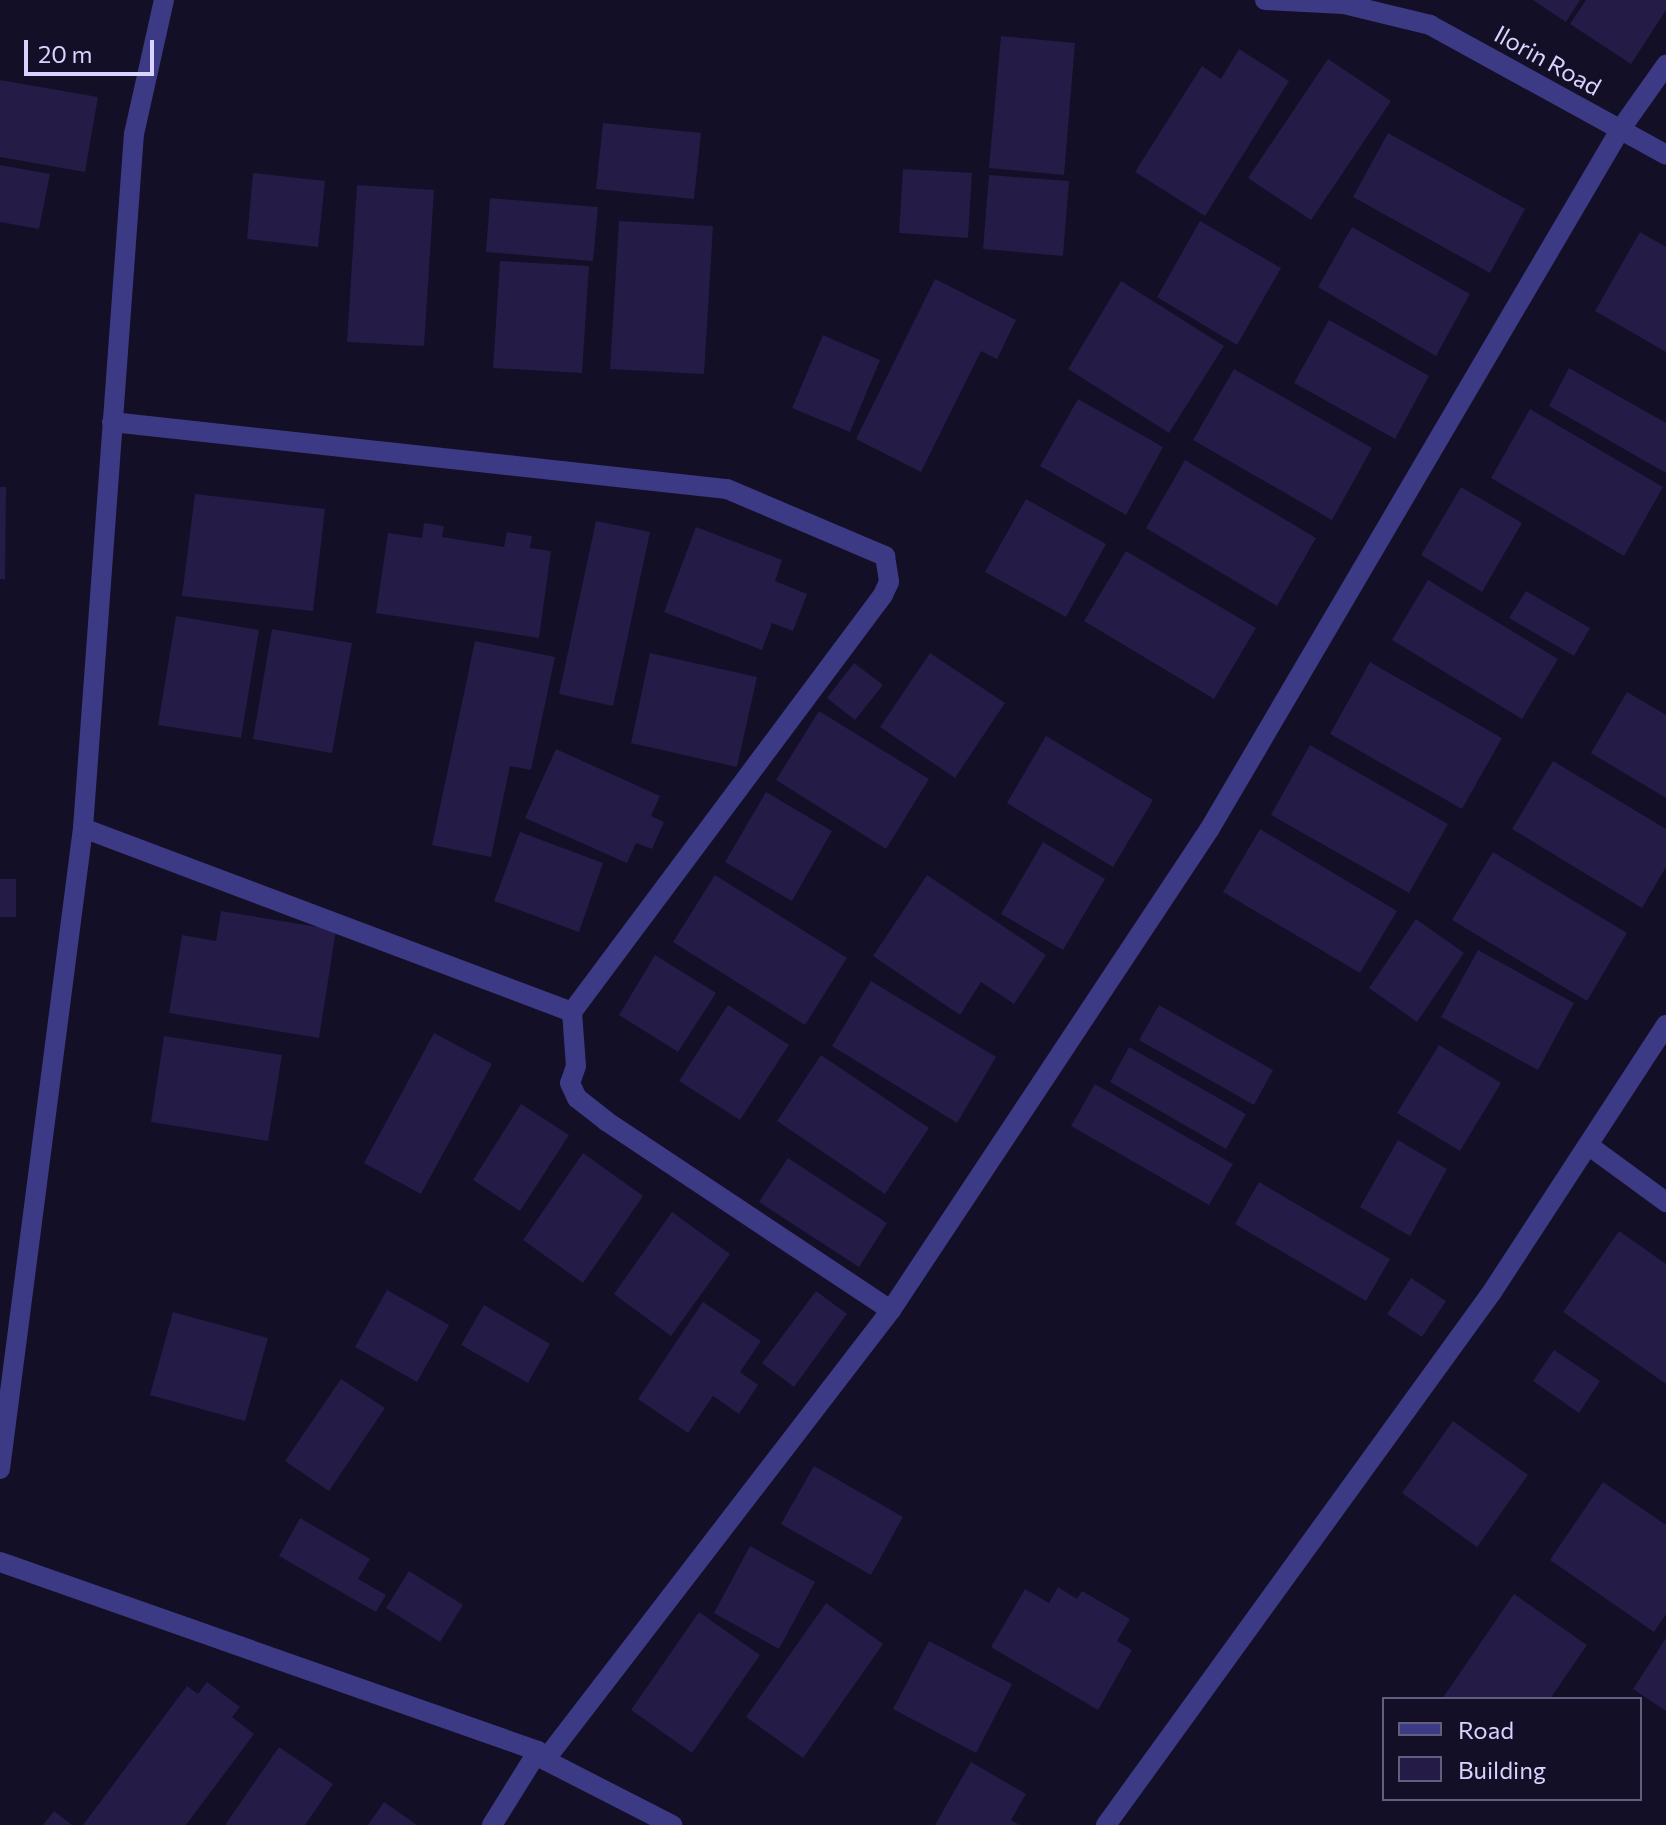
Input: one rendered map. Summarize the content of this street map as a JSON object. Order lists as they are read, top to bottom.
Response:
{
  "streets": {
    "street": ["Ilorin Road"]
  },
  "legend": ["Road", "Building"],
  "scale_bar": "20 m"
}
